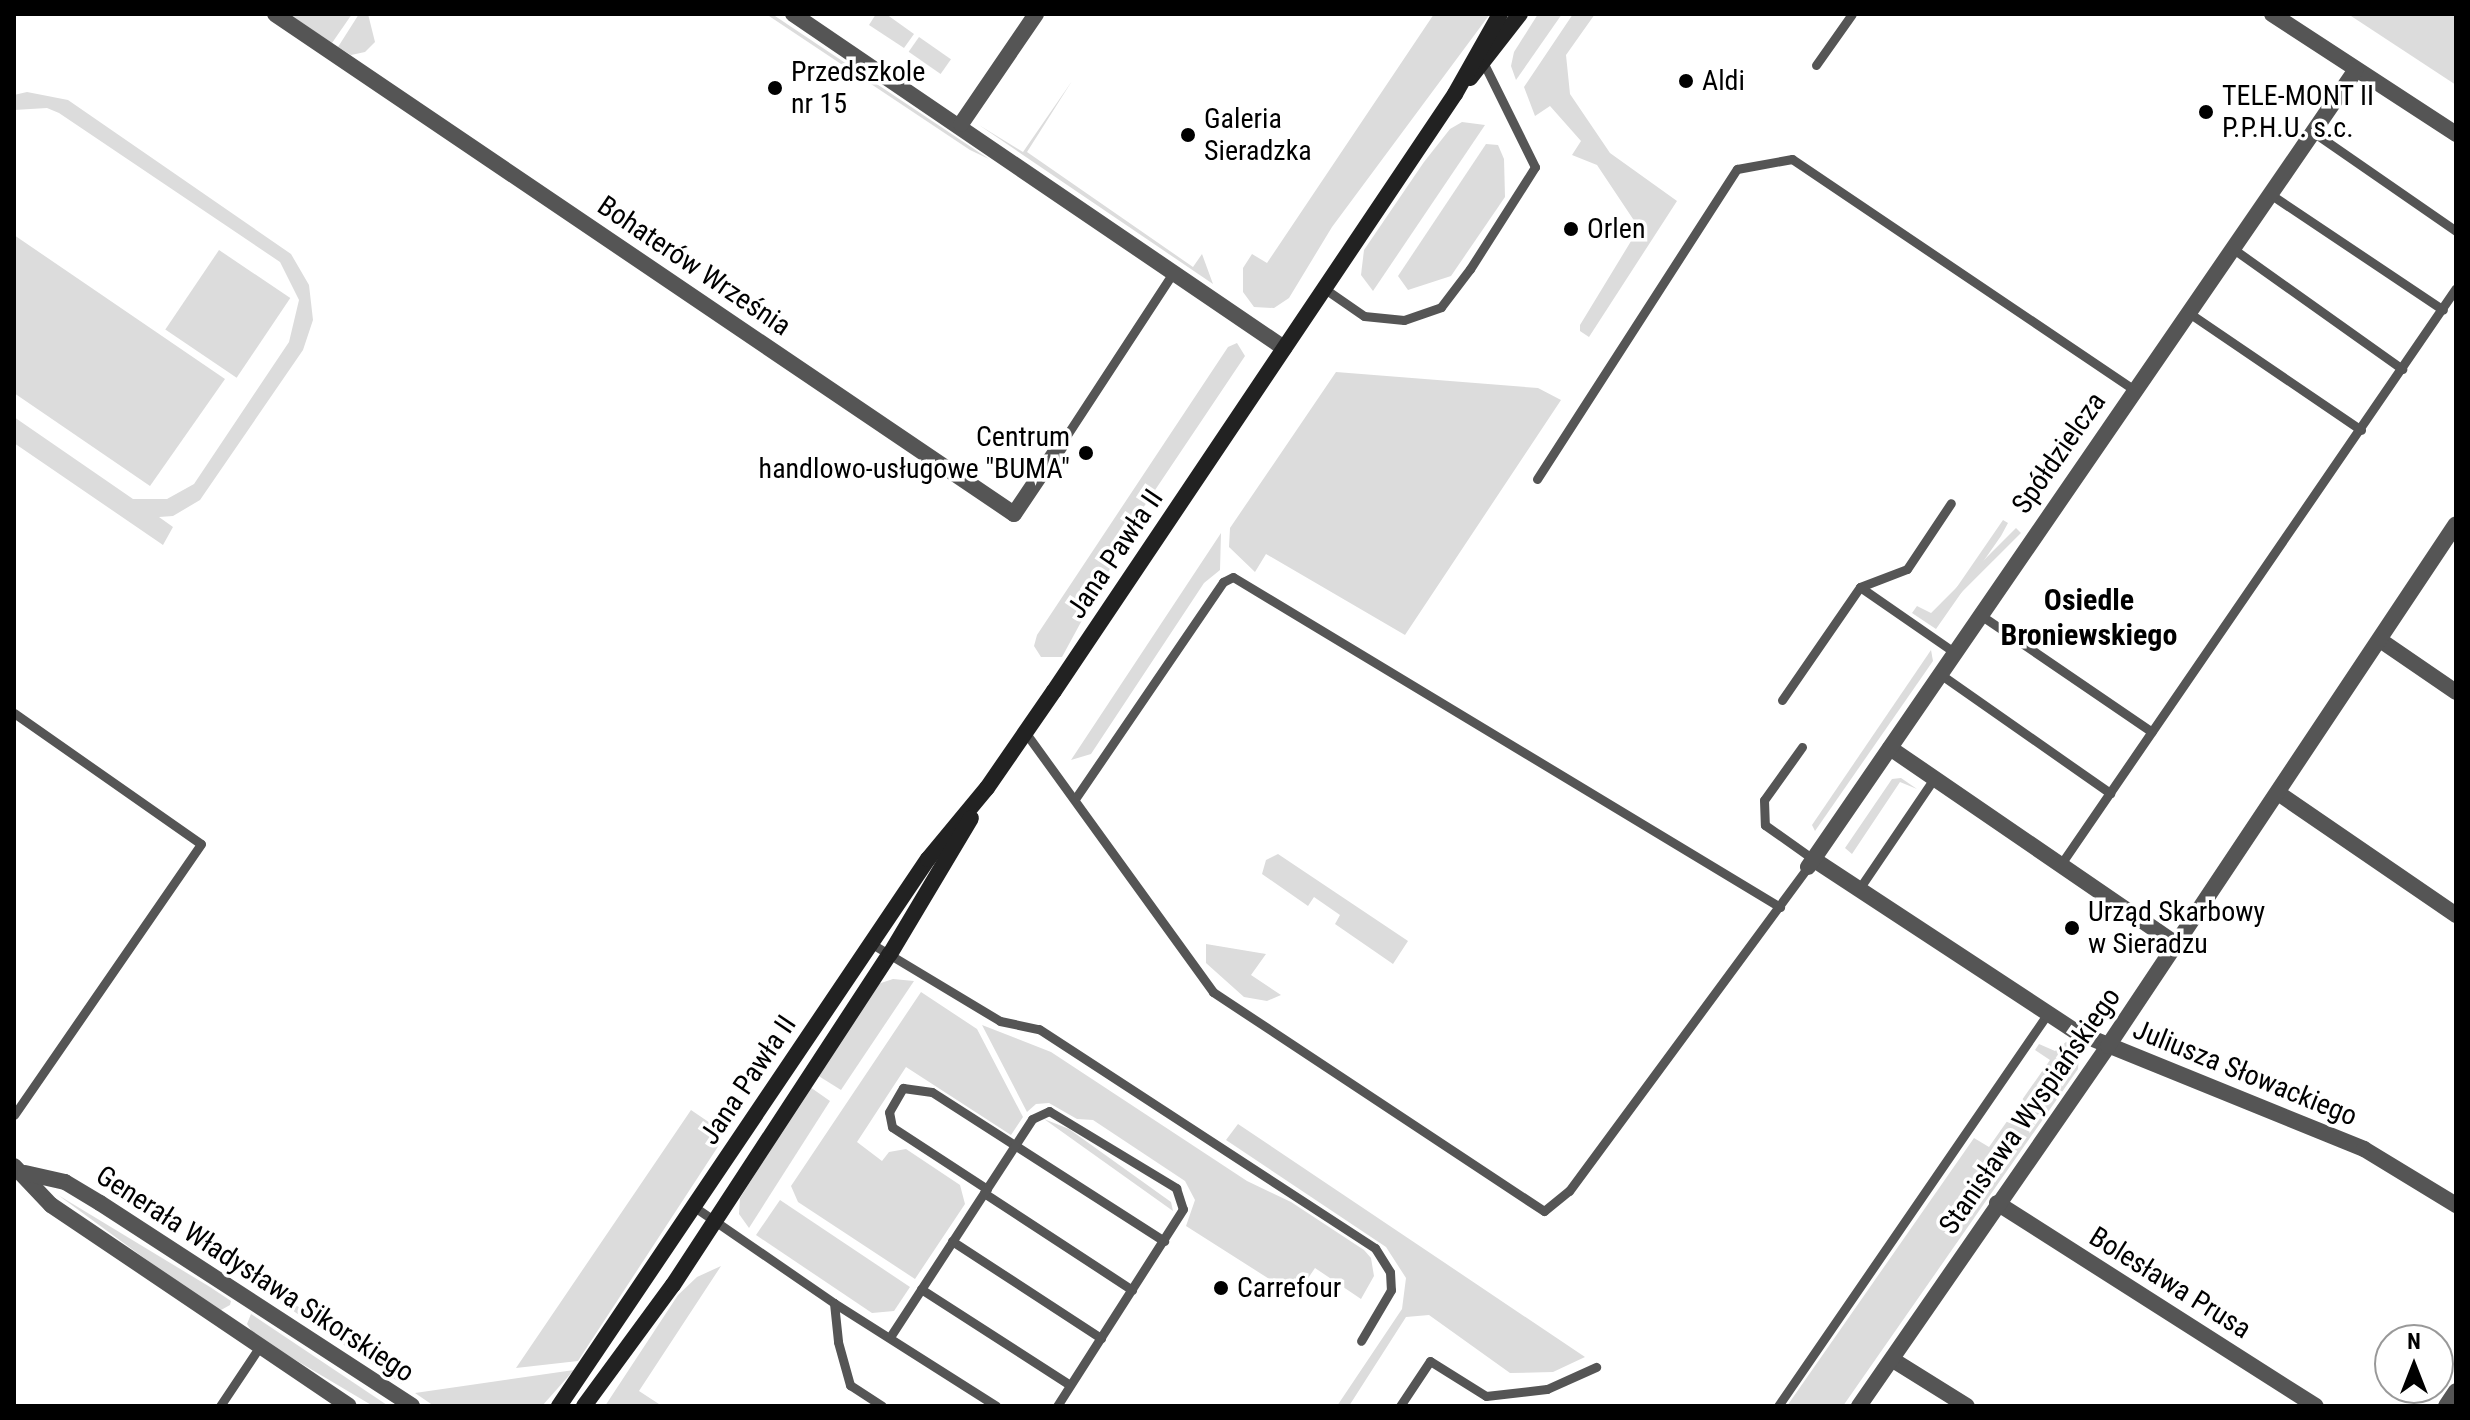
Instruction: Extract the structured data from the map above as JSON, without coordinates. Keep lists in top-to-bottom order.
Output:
{
  "streets": {
    "main road": ["Jana Pawła II"],
    "street": [
      "Bohaterów Września",
      "Spółdzielcza",
      "Juliusza Słowackiego",
      "Stanisława Wyspiańskiego",
      "Generała Władysława Sikorskiego",
      "Bolesława Prusa"
    ]
  },
  "crossings": [
    ["Spółdzielcza", "Juliusza Słowackiego"],
    ["Juliusza Słowackiego", "Stanisława Wyspiańskiego"],
    ["Stanisława Wyspiańskiego", "Bolesława Prusa"]
  ],
  "districts": ["Osiedle Broniewskiego"],
  "places": [
    "Aldi",
    "Przedszkole nr 15",
    "TELE-MONT II P.P.H.U. s.c.",
    "Galeria Sieradzka",
    "Orlen",
    "Centrum handlowo-usługowe \"BUMA\"",
    "Urząd Skarbowy w Sieradzu",
    "Carrefour"
  ],
  "north": "top"
}
